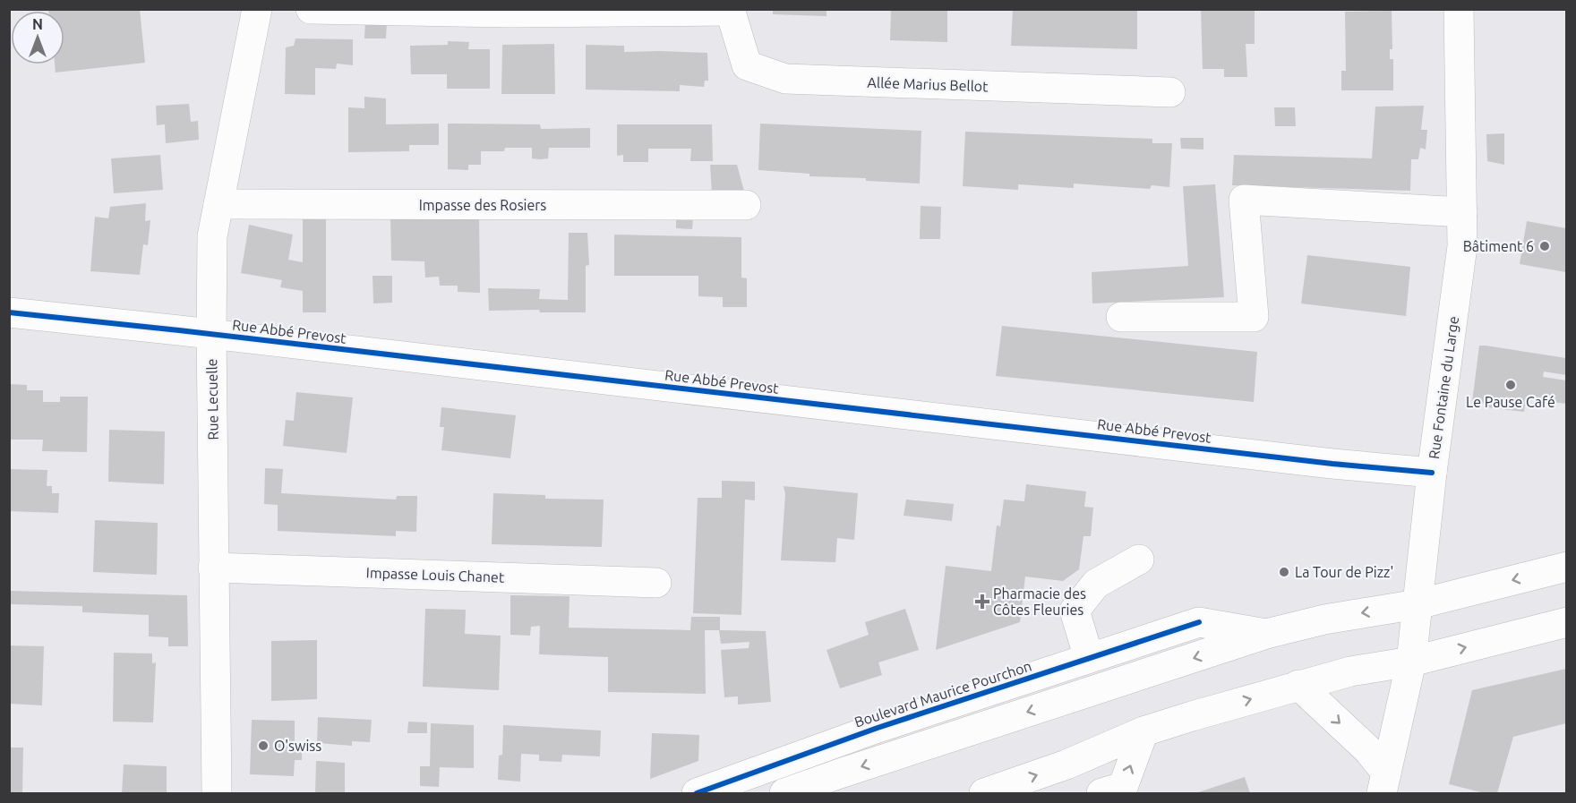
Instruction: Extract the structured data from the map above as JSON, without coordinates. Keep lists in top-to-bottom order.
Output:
{
  "streets": {
    "street": [
      "Allée Marius Bellot",
      "Impasse des Rosiers",
      "Rue Abbé Prevost",
      "Rue Fontaine du Large",
      "Rue Lecuelle",
      "Impasse Louis Chanet",
      "Boulevard Maurice Pourchon"
    ]
  },
  "crossings": [
    ["Impasse des Rosiers", "Rue Lecuelle"],
    ["Rue Abbé Prevost", "Rue Fontaine du Large"],
    ["Rue Abbé Prevost", "Rue Lecuelle"],
    ["Rue Fontaine du Large", "Boulevard Maurice Pourchon"],
    ["Rue Lecuelle", "Impasse Louis Chanet"]
  ],
  "places": {
    "other": [
      "Bâtiment 6",
      "Le Pause Café",
      "La Tour de Pizz'",
      "O'swiss"
    ],
    "health": ["Pharmacie des Côtes Fleuries"]
  },
  "north": "top"
}
